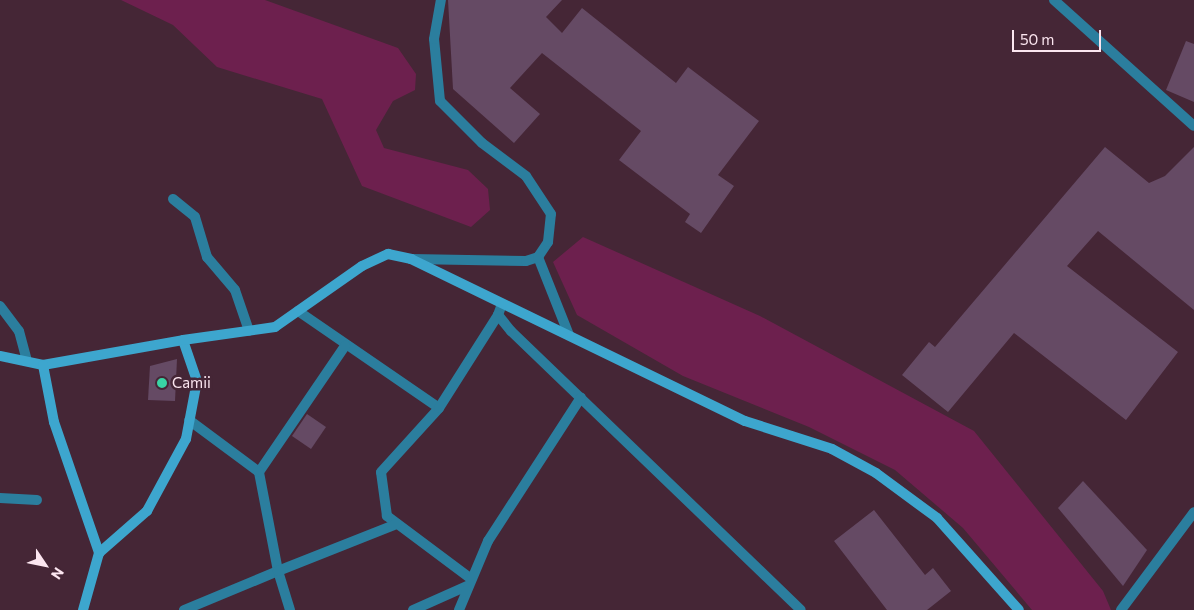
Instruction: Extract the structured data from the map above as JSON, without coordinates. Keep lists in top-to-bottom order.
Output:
{
  "places": ["Camii"],
  "scale_bar": "50 m",
  "north": "bottom right"
}
